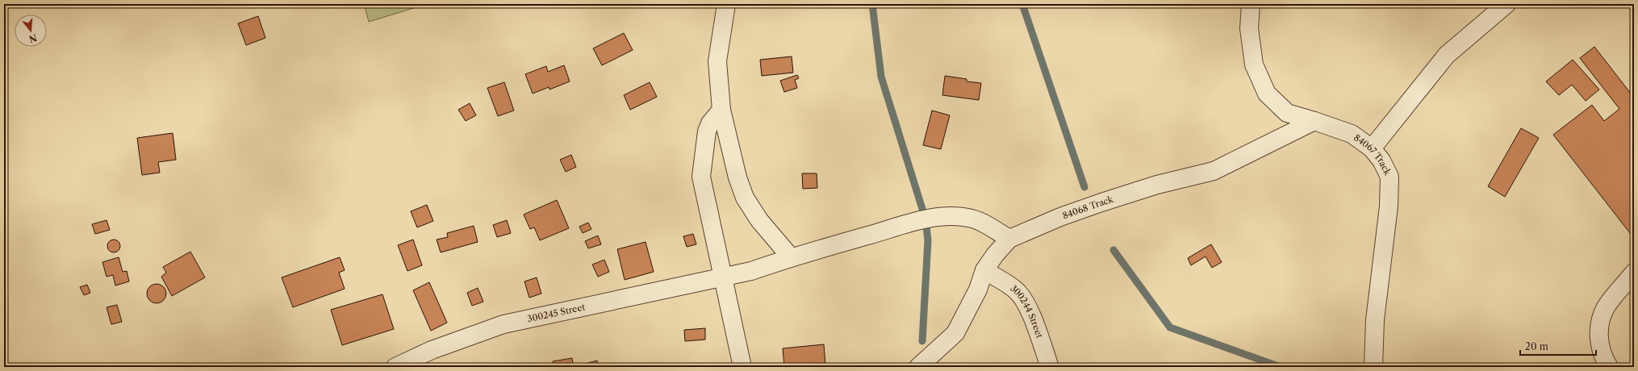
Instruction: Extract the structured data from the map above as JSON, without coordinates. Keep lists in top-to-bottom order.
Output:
{
  "streets": {
    "street": [
      "84067 Track",
      "84068 Track",
      "300244 Street",
      "300245 Street"
    ]
  },
  "crossings": [
    ["84067 Track", "84068 Track"],
    ["84068 Track", "300244 Street"],
    ["84068 Track", "300245 Street"]
  ],
  "scale_bar": "20 m",
  "north": "bottom"
}
